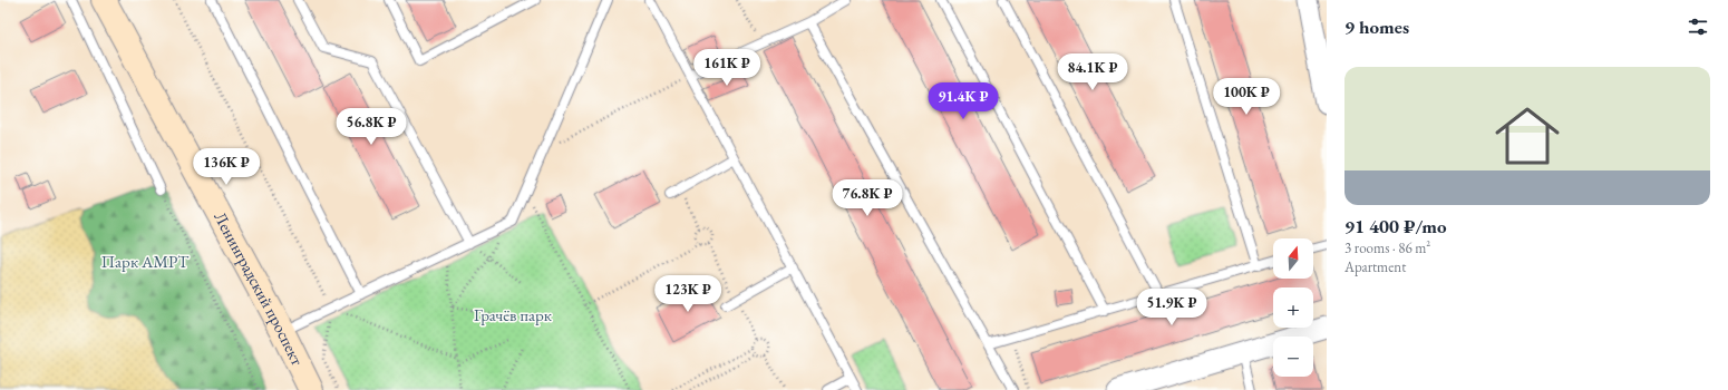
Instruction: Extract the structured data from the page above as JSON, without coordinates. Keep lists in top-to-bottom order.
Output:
{
  "streets": {
    "main road": ["Ленинградский проспект"]
  },
  "parks": ["Парк АМРТ", "Грачёв парк"],
  "north": "top",
  "page": {
    "heading": "9 homes",
    "price": [
      "161K ₽",
      "84.1K ₽",
      "100K ₽",
      "91.4K ₽",
      "56.8K ₽",
      "136K ₽",
      "76.8K ₽",
      "123K ₽",
      "51.9K ₽"
    ],
    "list": [
      {
        "name": "91 400 ₽/mo",
        "note": "3 rooms · 86 m² · Apartment"
      }
    ],
    "map_buttons": ["+", "−"]
  }
}
